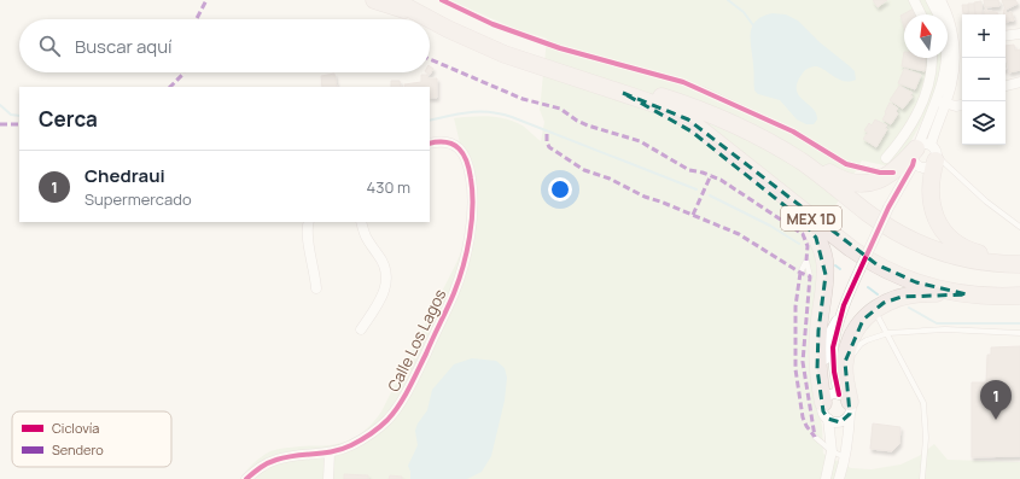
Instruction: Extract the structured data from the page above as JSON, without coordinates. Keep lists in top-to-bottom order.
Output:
{
  "streets": {
    "highway": ["MEX 1D"],
    "street": ["Calle Los Lagos"]
  },
  "legend": ["Ciclovía", "Sendero"],
  "north": "top",
  "page": {
    "map_buttons": ["+", "−"],
    "search": "Buscar aquí",
    "heading": "Cerca",
    "list": [
      {
        "mark": "1",
        "name": "Chedraui",
        "note": "Supermercado",
        "value": "430 m"
      }
    ],
    "pins": "1"
  }
}
